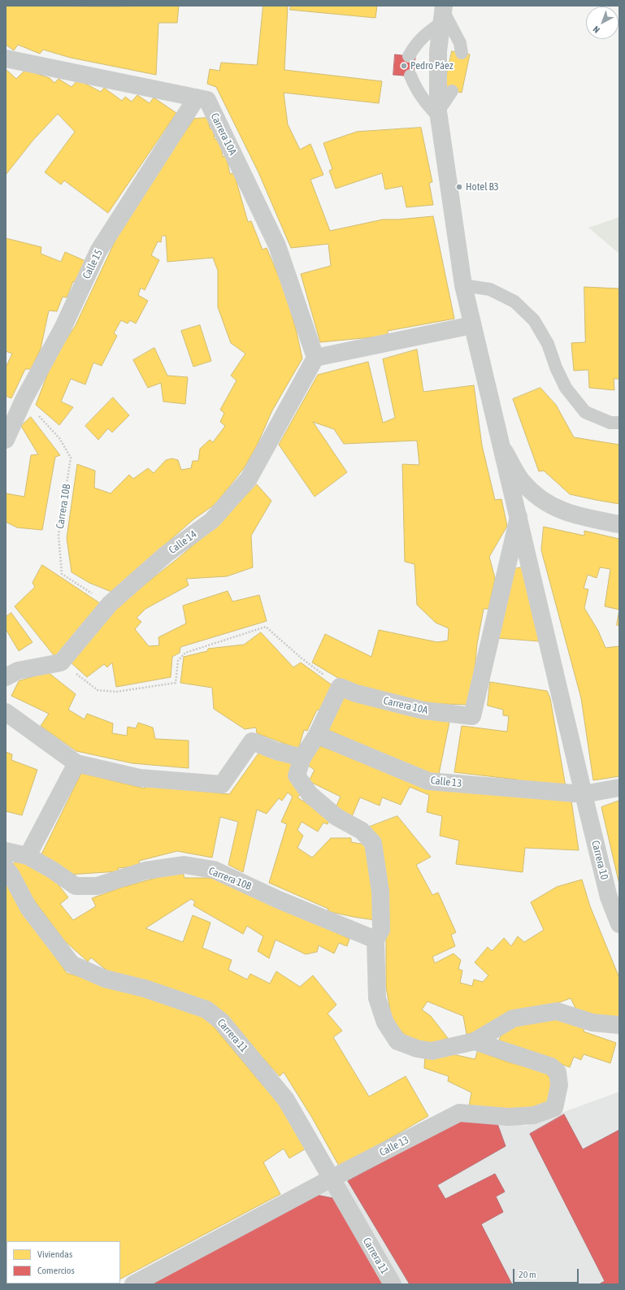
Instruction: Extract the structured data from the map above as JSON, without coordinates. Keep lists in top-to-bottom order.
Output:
{
  "streets": {
    "street": [
      "Carrera 10A",
      "Calle 15",
      "Carrera 10B",
      "Calle 14",
      "Calle 13",
      "Carrera 10",
      "Carrera 11"
    ]
  },
  "crossings": [
    ["Carrera 10A", "Calle 15"],
    ["Carrera 10A", "Calle 14"],
    ["Carrera 10A", "Carrera 10"],
    ["Calle 15", "Carrera 10B"],
    ["Carrera 10B", "Calle 14"],
    ["Calle 13", "Carrera 10"],
    ["Calle 13", "Carrera 11"]
  ],
  "places": ["Pedro Páez", "Hotel B3"],
  "legend": ["Viviendas", "Comercios"],
  "scale_bar": "20 m",
  "north": "bottom left"
}
